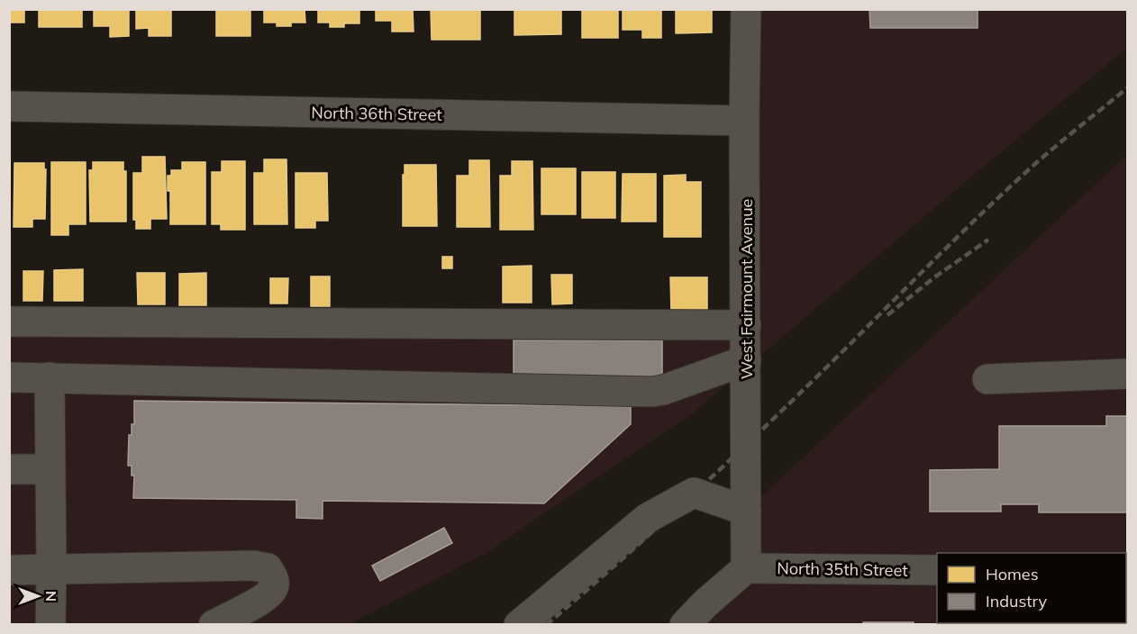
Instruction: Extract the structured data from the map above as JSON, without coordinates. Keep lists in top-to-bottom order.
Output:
{
  "streets": {
    "street": ["North 36th Street", "West Fairmount Avenue", "North 35th Street"]
  },
  "crossings": [
    ["North 36th Street", "West Fairmount Avenue"],
    ["West Fairmount Avenue", "North 35th Street"]
  ],
  "legend": ["Homes", "Industry"],
  "north": "right"
}
